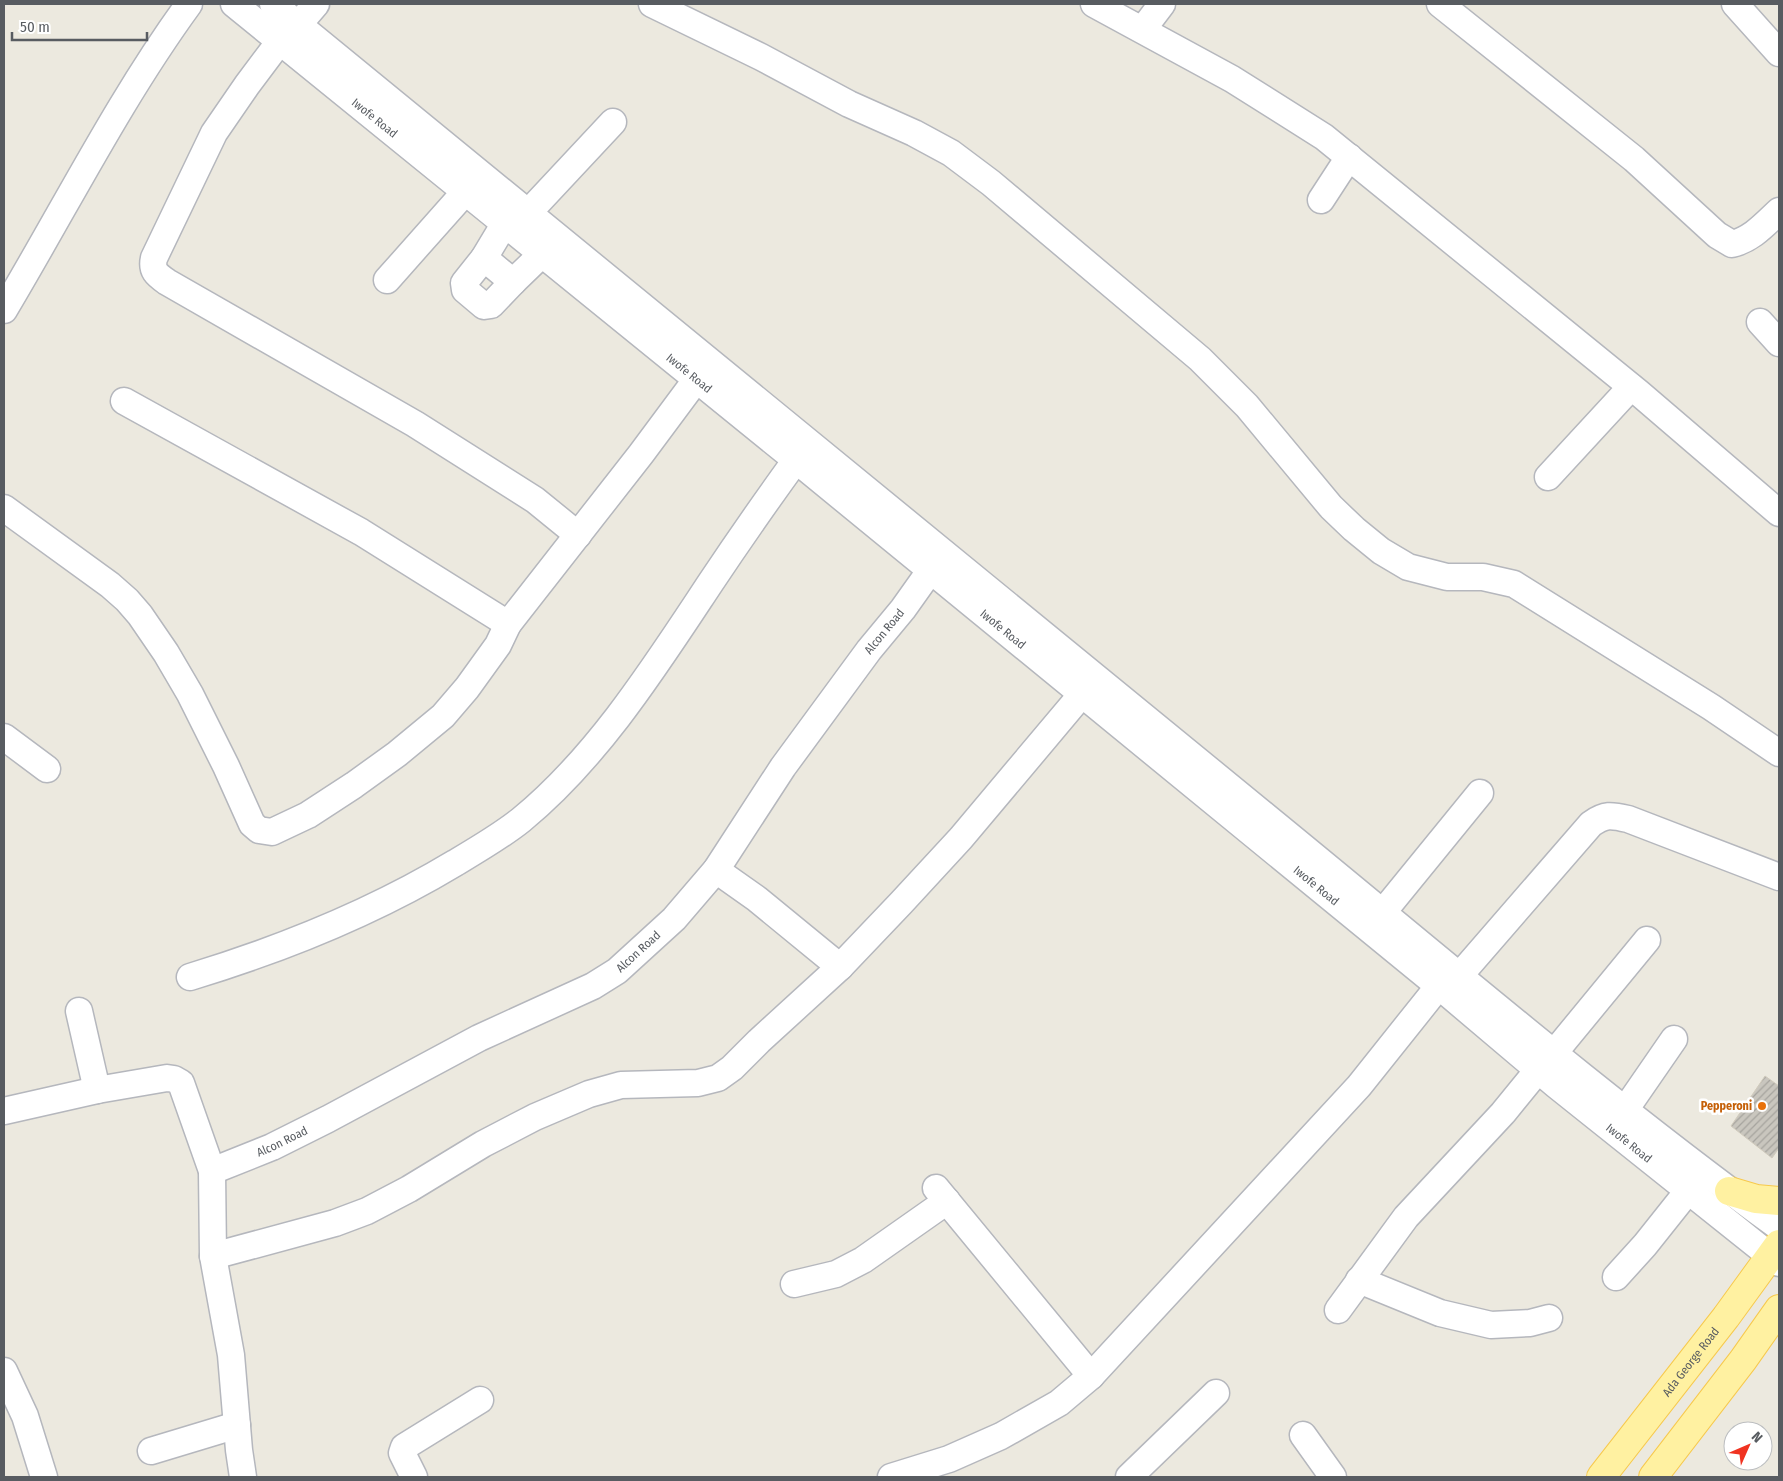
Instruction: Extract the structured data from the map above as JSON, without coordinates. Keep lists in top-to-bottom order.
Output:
{
  "streets": {
    "main road": ["Ada George Road"],
    "street": ["Iwofe Road", "Alcon Road"]
  },
  "crossings": [
    ["Iwofe Road", "Alcon Road"],
    ["Iwofe Road", "Ada George Road"]
  ],
  "places": ["Pepperoni"],
  "scale_bar": "50 m",
  "north": "top right"
}
